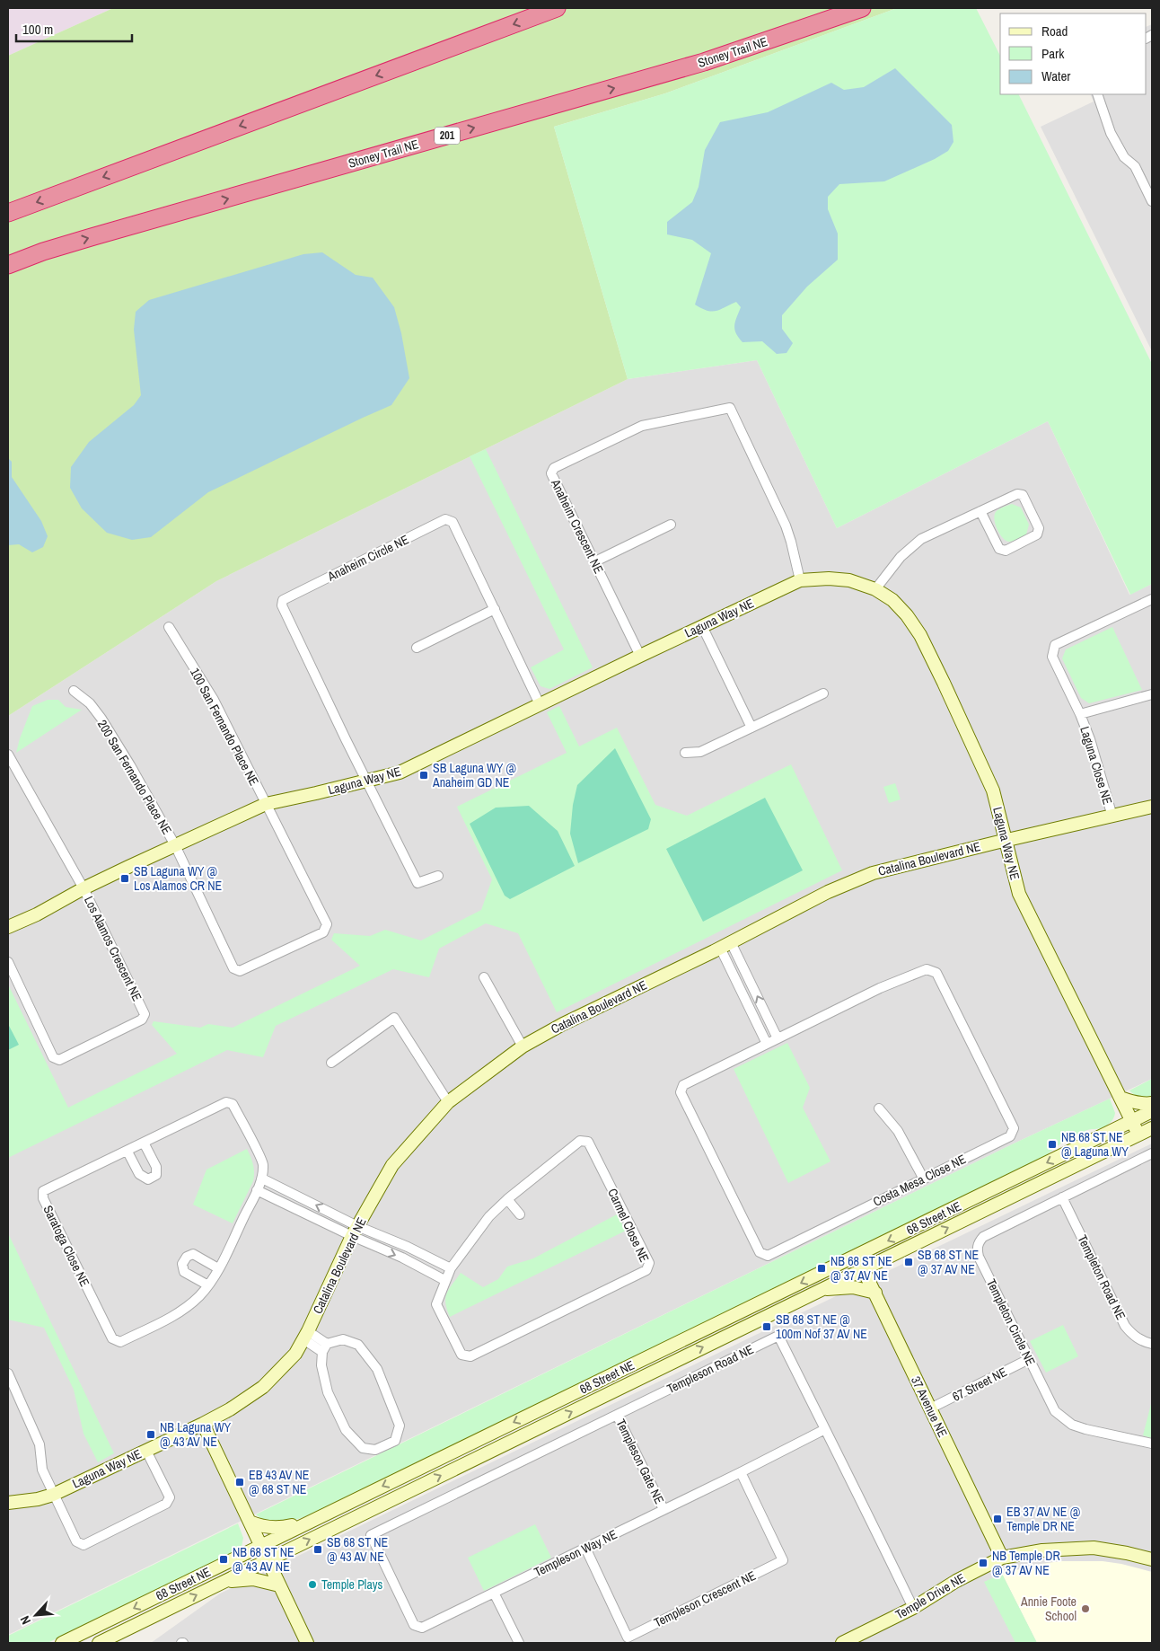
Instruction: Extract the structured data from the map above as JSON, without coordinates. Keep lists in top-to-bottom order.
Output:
{
  "streets": {
    "highway": ["Stoney Trail NE", "201"],
    "street": [
      "Anaheim Crescent NE",
      "Anaheim Circle NE",
      "Laguna Way NE",
      "100 San Fernando Place NE",
      "Laguna Close NE",
      "200 San Fernando Place NE",
      "Catalina Boulevard NE",
      "Los Alamos Crescent NE",
      "Costa Mesa Close NE",
      "68 Street NE",
      "Carmel Close NE",
      "Saratoga Close NE",
      "Templeton Road NE",
      "Templeton Circle NE",
      "Templeson Road NE",
      "67 Street NE",
      "37 Avenue NE",
      "Templeson Gate NE",
      "Templeson Way NE",
      "Temple Drive NE",
      "Templeson Crescent NE"
    ]
  },
  "crossings": [
    ["Anaheim Crescent NE", "Laguna Way NE"],
    ["Anaheim Circle NE", "Laguna Way NE"],
    ["Laguna Way NE", "100 San Fernando Place NE"],
    ["Laguna Way NE", "200 San Fernando Place NE"],
    ["Laguna Way NE", "Catalina Boulevard NE"],
    ["Laguna Way NE", "Los Alamos Crescent NE"],
    ["Laguna Way NE", "68 Street NE"],
    ["100 San Fernando Place NE", "200 San Fernando Place NE"],
    ["Laguna Close NE", "Catalina Boulevard NE"],
    ["68 Street NE", "37 Avenue NE"],
    ["Templeton Road NE", "Templeton Circle NE"],
    ["Templeton Circle NE", "67 Street NE"],
    ["Templeson Road NE", "Templeson Gate NE"],
    ["Templeson Road NE", "Templeson Way NE"],
    ["Templeson Road NE", "Temple Drive NE"],
    ["67 Street NE", "37 Avenue NE"],
    ["37 Avenue NE", "Temple Drive NE"],
    ["Templeson Gate NE", "Templeson Way NE"],
    ["Templeson Way NE", "Templeson Crescent NE"]
  ],
  "places": {
    "transit": [
      "SB Laguna WY @ Anaheim GD NE",
      "SB Laguna WY @ Los Alamos CR NE",
      "NB 68 ST NE @ Laguna WY",
      "SB 68 ST NE @ 37 AV NE",
      "NB 68 ST NE @ 37 AV NE",
      "SB 68 ST NE @ 100m Nof 37 AV NE",
      "NB Laguna WY @ 43 AV NE",
      "EB 43 AV NE @ 68 ST NE",
      "EB 37 AV NE @ Temple DR NE",
      "SB 68 ST NE @ 43 AV NE",
      "NB 68 ST NE @ 43 AV NE",
      "NB Temple DR @ 37 AV NE"
    ],
    "other": ["Temple Plays", "Annie Foote School"]
  },
  "legend": ["Road", "Park", "Water"],
  "scale_bar": "100 m",
  "north": "bottom left"
}
